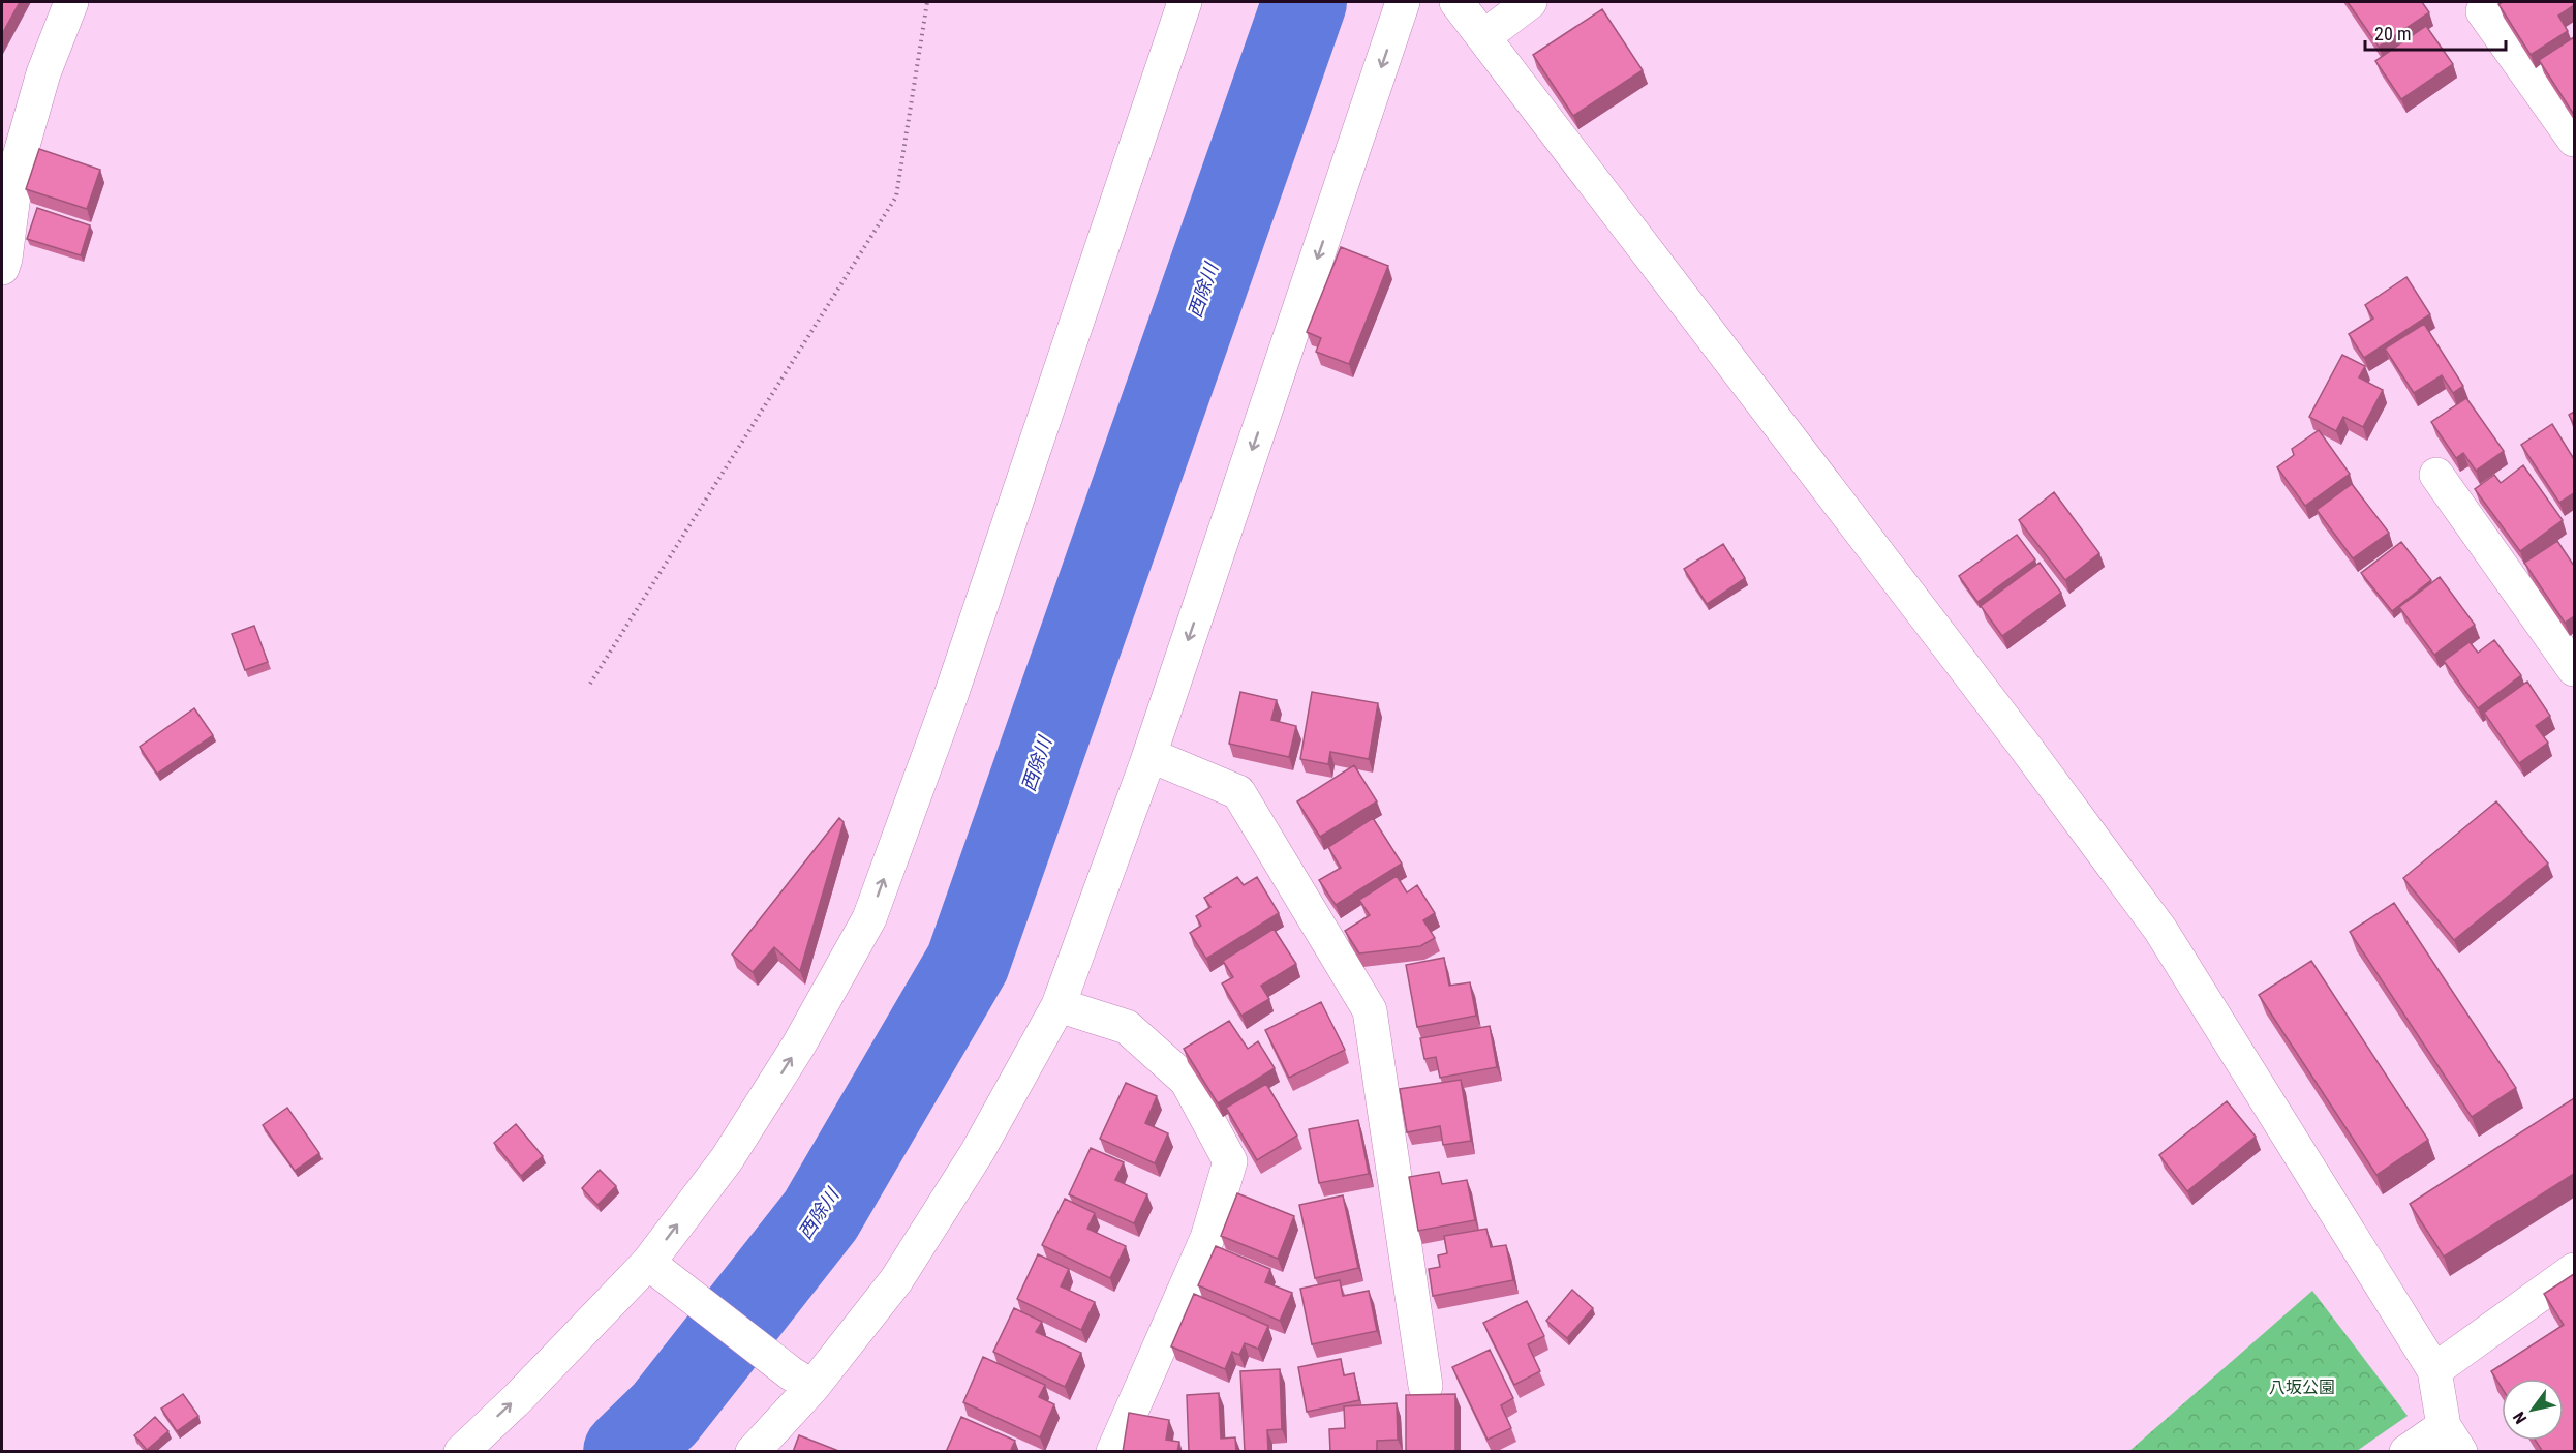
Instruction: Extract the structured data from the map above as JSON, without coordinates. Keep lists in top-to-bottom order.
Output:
{
  "water": ["西除川"],
  "parks": ["八坂公園"],
  "scale_bar": "20 m",
  "north": "bottom left"
}
